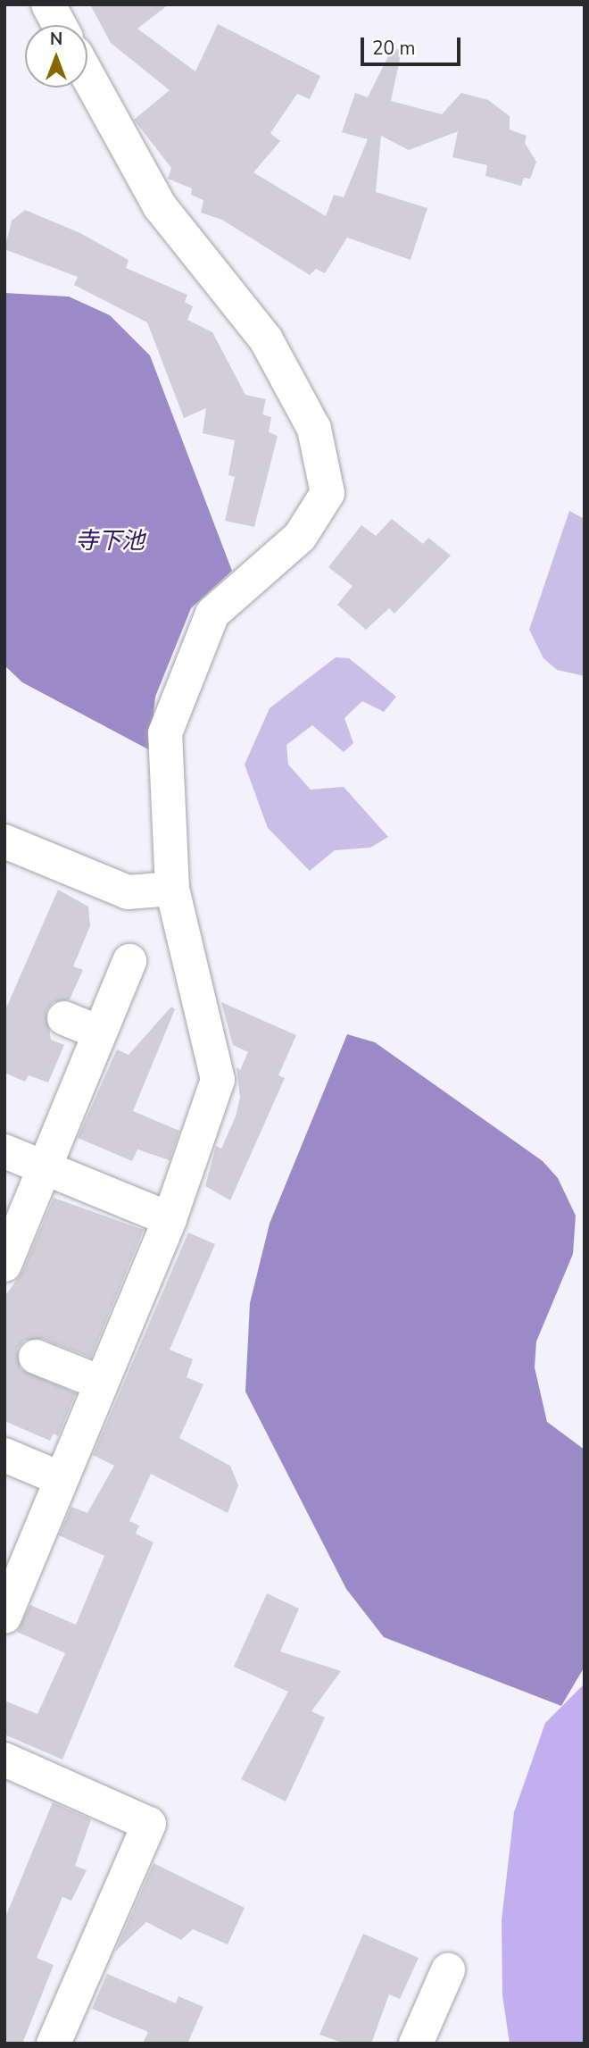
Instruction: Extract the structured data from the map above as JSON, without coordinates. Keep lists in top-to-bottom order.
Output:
{
  "water": ["寺下池"],
  "scale_bar": "20 m",
  "north": "top"
}
